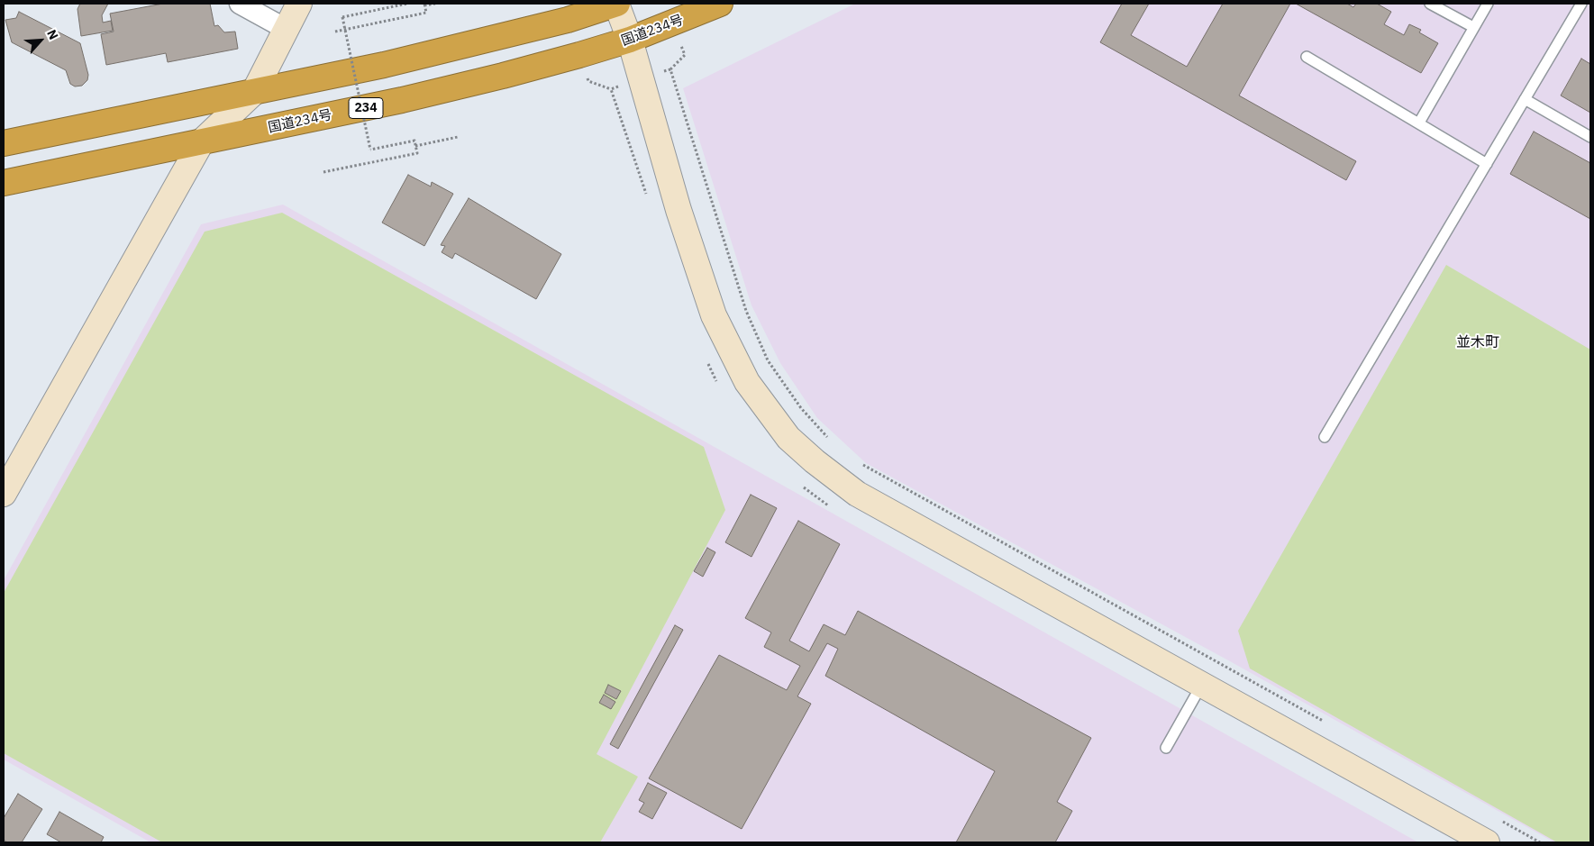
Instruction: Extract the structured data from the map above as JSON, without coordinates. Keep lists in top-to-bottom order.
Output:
{
  "streets": {
    "highway": ["国道234号", "234"]
  },
  "districts": ["並木町"],
  "north": "top right"
}
